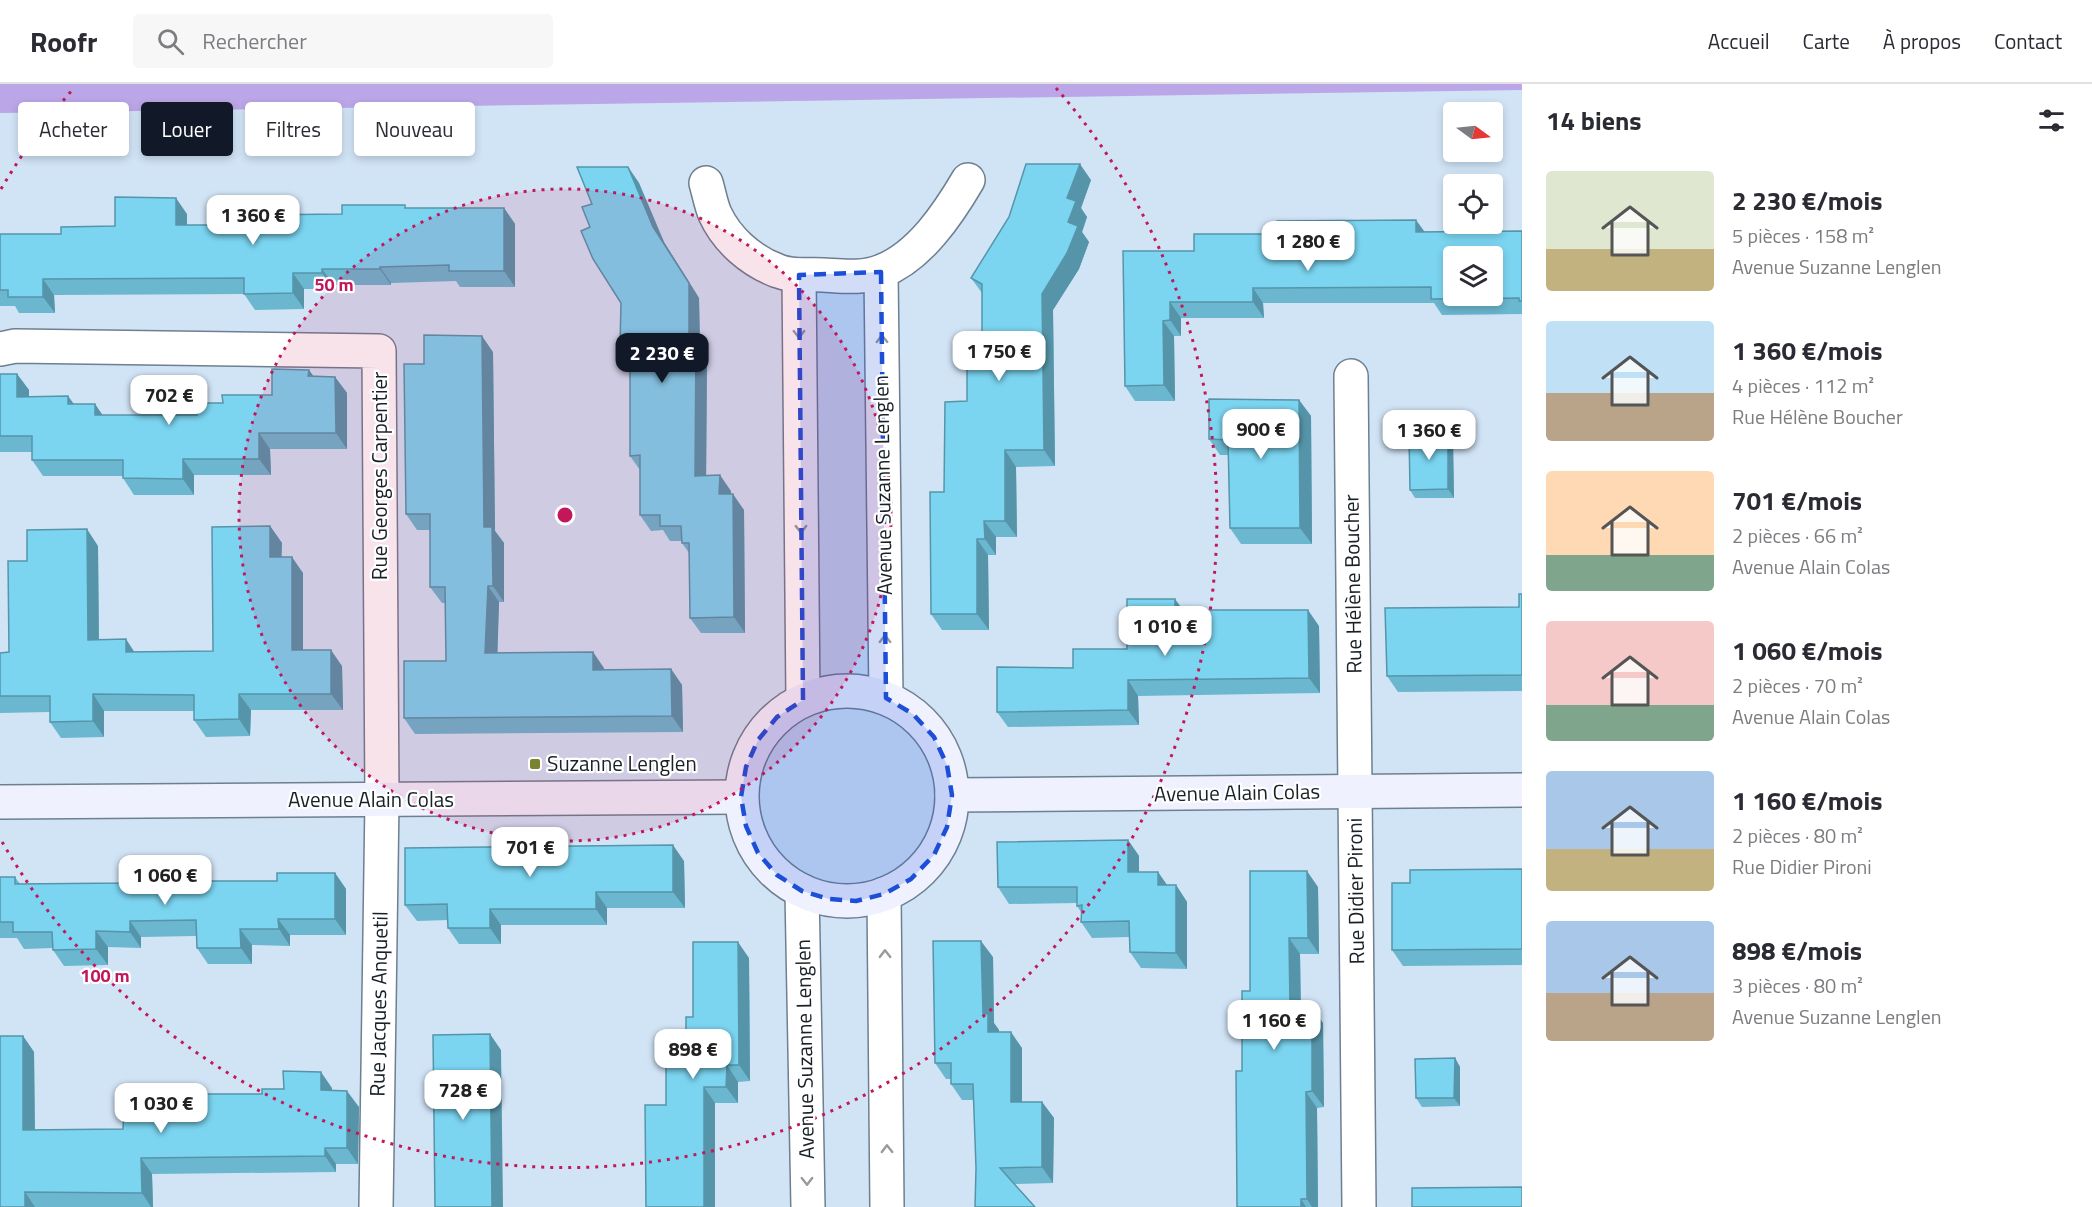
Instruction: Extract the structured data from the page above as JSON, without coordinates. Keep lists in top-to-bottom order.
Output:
{
  "streets": {
    "street": [
      "Rue Georges Carpentier",
      "Avenue Suzanne Lenglen",
      "Rue Hélène Boucher",
      "Avenue Alain Colas",
      "Rue Didier Pironi",
      "Rue Jacques Anquetil"
    ]
  },
  "crossings": [
    ["Rue Georges Carpentier", "Avenue Alain Colas"],
    ["Rue Georges Carpentier", "Rue Jacques Anquetil"],
    ["Avenue Suzanne Lenglen", "Avenue Alain Colas"],
    ["Rue Hélène Boucher", "Avenue Alain Colas"],
    ["Rue Hélène Boucher", "Rue Didier Pironi"],
    ["Avenue Alain Colas", "Rue Didier Pironi"],
    ["Avenue Alain Colas", "Rue Jacques Anquetil"]
  ],
  "places": {
    "transit": ["Suzanne Lenglen"]
  },
  "north": "right",
  "page": {
    "header": "Roofr",
    "search": "Rechercher",
    "nav": [
      "Accueil",
      "Carte",
      "À propos",
      "Contact"
    ],
    "heading": "14 biens",
    "chip": [
      "Acheter",
      "Louer",
      "Filtres",
      "Nouveau"
    ],
    "list": [
      {
        "name": "2 230 €/mois",
        "note": "5 pièces · 158 m² · Avenue Suzanne Lenglen"
      },
      {
        "name": "1 360 €/mois",
        "note": "4 pièces · 112 m² · Rue Hélène Boucher"
      },
      {
        "name": "701 €/mois",
        "note": "2 pièces · 66 m² · Avenue Alain Colas"
      },
      {
        "name": "1 060 €/mois",
        "note": "2 pièces · 70 m² · Avenue Alain Colas"
      },
      {
        "name": "1 160 €/mois",
        "note": "2 pièces · 80 m² · Rue Didier Pironi"
      },
      {
        "name": "898 €/mois",
        "note": "3 pièces · 80 m² · Avenue Suzanne Lenglen"
      }
    ],
    "price": [
      "1 360 €",
      "1 280 €",
      "1 750 €",
      "2 230 €",
      "702 €",
      "900 €",
      "1 360 €",
      "1 010 €",
      "701 €",
      "1 060 €",
      "1 160 €",
      "898 €",
      "728 €",
      "1 030 €"
    ]
  },
  "rings": ["50 m", "100 m"]
}
